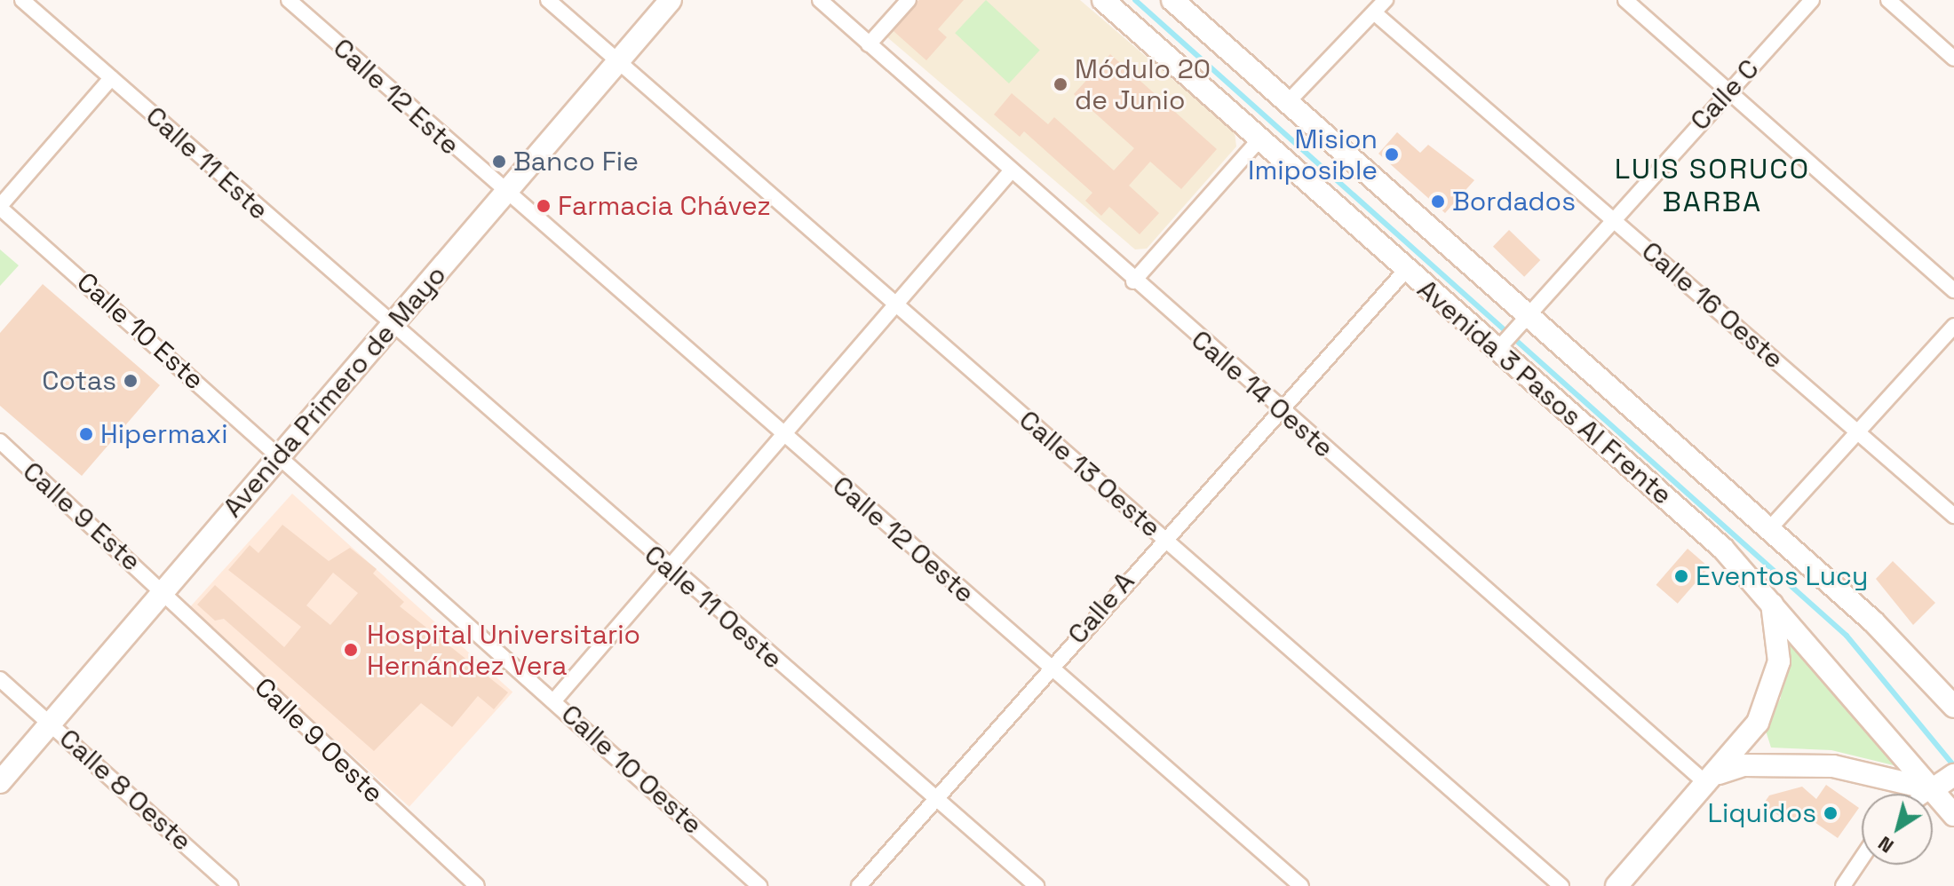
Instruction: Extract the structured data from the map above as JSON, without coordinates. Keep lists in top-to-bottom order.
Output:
{
  "streets": {
    "main road": ["Avenida Primero de Mayo", "Avenida 3 Pasos Al Frente"],
    "street": [
      "Calle C",
      "Calle 12 Este",
      "Calle 11 Este",
      "Calle 16 Oeste",
      "Calle 10 Este",
      "Calle 14 Oeste",
      "Calle 13 Oeste",
      "Calle 9 Este",
      "Calle 12 Oeste",
      "Calle 11 Oeste",
      "Calle A",
      "Calle 9 Oeste",
      "Calle 10 Oeste",
      "Calle 8 Oeste"
    ]
  },
  "crossings": [
    ["Calle C", "Calle 16 Oeste"],
    ["Calle C", "Avenida 3 Pasos Al Frente"],
    ["Calle 12 Este", "Avenida Primero de Mayo"],
    ["Calle 12 Este", "Calle 12 Oeste"],
    ["Calle 11 Este", "Avenida Primero de Mayo"],
    ["Calle 11 Este", "Calle 11 Oeste"],
    ["Calle 10 Este", "Avenida Primero de Mayo"],
    ["Calle 10 Este", "Calle 10 Oeste"],
    ["Avenida Primero de Mayo", "Calle 13 Oeste"],
    ["Avenida Primero de Mayo", "Calle 9 Este"],
    ["Avenida Primero de Mayo", "Calle 12 Oeste"],
    ["Avenida Primero de Mayo", "Calle 11 Oeste"],
    ["Avenida Primero de Mayo", "Calle 9 Oeste"],
    ["Avenida Primero de Mayo", "Calle 10 Oeste"],
    ["Avenida Primero de Mayo", "Calle 8 Oeste"],
    ["Avenida 3 Pasos Al Frente", "Calle A"],
    ["Calle 14 Oeste", "Calle A"],
    ["Calle 13 Oeste", "Calle A"],
    ["Calle 9 Este", "Calle 9 Oeste"],
    ["Calle 12 Oeste", "Calle A"],
    ["Calle 11 Oeste", "Calle A"]
  ],
  "districts": ["LUIS SORUCO BARBA"],
  "places": [
    "Módulo 20 de Junio",
    "Mision Imiposible",
    "Banco Fie",
    "Bordados",
    "Farmacia Chávez",
    "Cotas",
    "Hipermaxi",
    "Eventos Lucy",
    "Hospital Universitario Hernández Vera",
    "Liquidos"
  ],
  "north": "bottom left"
}
